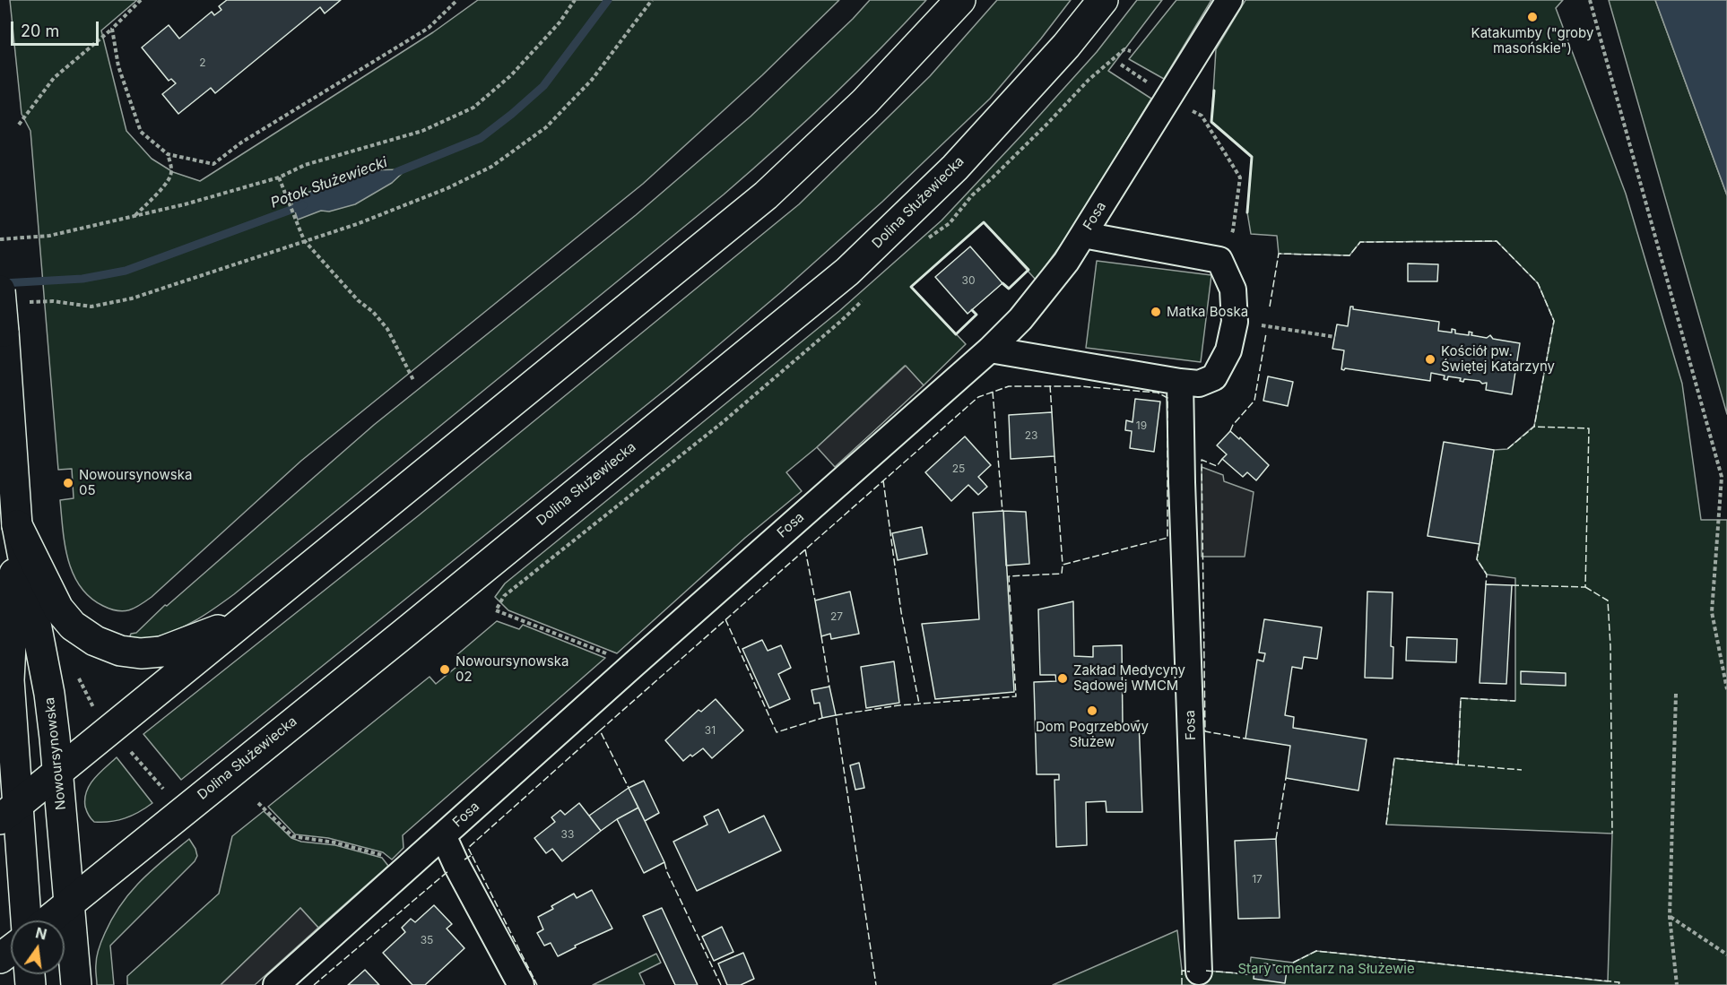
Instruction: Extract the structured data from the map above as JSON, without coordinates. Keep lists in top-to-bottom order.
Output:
{
  "streets": {
    "main road": ["Dolina Służewiecka", "Nowoursynowska"],
    "street": ["Fosa"]
  },
  "crossings": [
    ["Dolina Służewiecka", "Nowoursynowska"]
  ],
  "water": ["Potok Służewiecki"],
  "parks": ["Stary cmentarz na Służewie"],
  "places": [
    "Katakumby (\"groby masońskie\")",
    "Matka Boska",
    "Kościół pw. Świętej Katarzyny",
    "Nowoursynowska 05",
    "Nowoursynowska 02",
    "Zakład Medycyny Sądowej WMCM",
    "Dom Pogrzebowy Służew"
  ],
  "house_numbers": [
    "2",
    "30",
    "19",
    "23",
    "25",
    "27",
    "31",
    "33",
    "17",
    "35"
  ],
  "scale_bar": "20 m",
  "north": "top"
}
